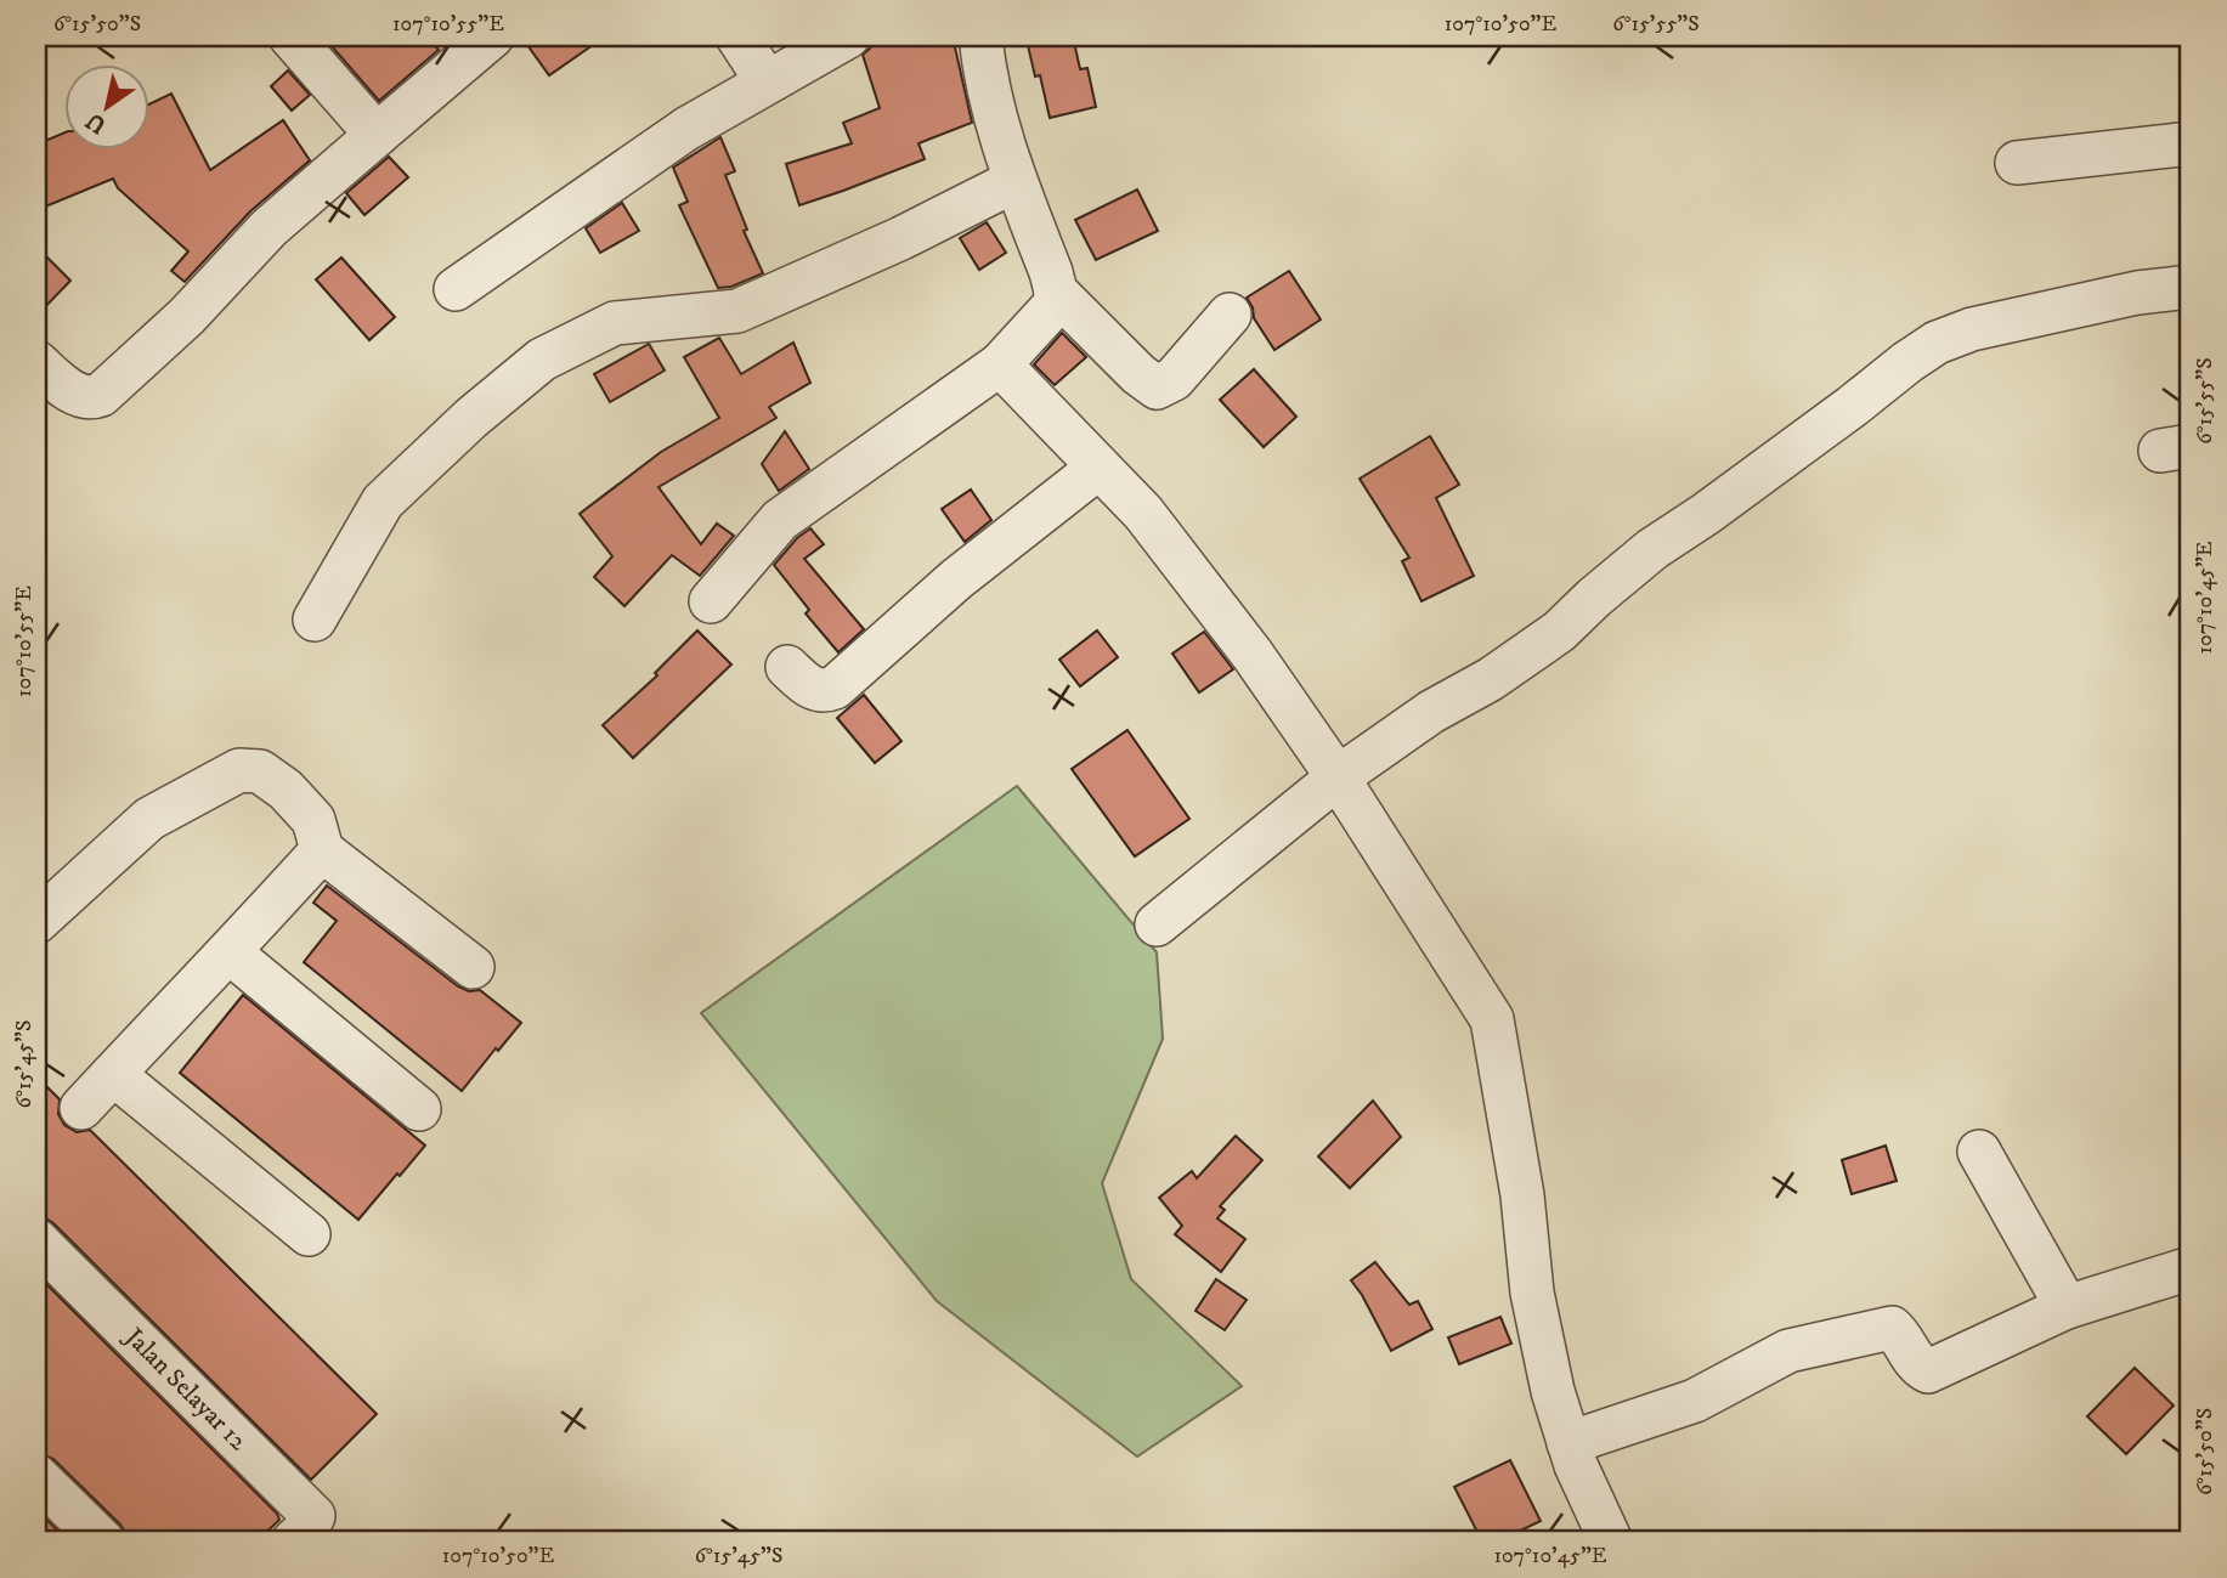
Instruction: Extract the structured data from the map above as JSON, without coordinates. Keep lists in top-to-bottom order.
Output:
{
  "streets": {
    "street": ["Jalan Selayar 12"]
  },
  "north": "bottom left",
  "coordinates": [
    "6°15'50\"S",
    "107°10'55\"E",
    "107°10'50\"E",
    "6°15'55\"S",
    "107°10'45\"E",
    "6°15'45\"S"
  ]
}
